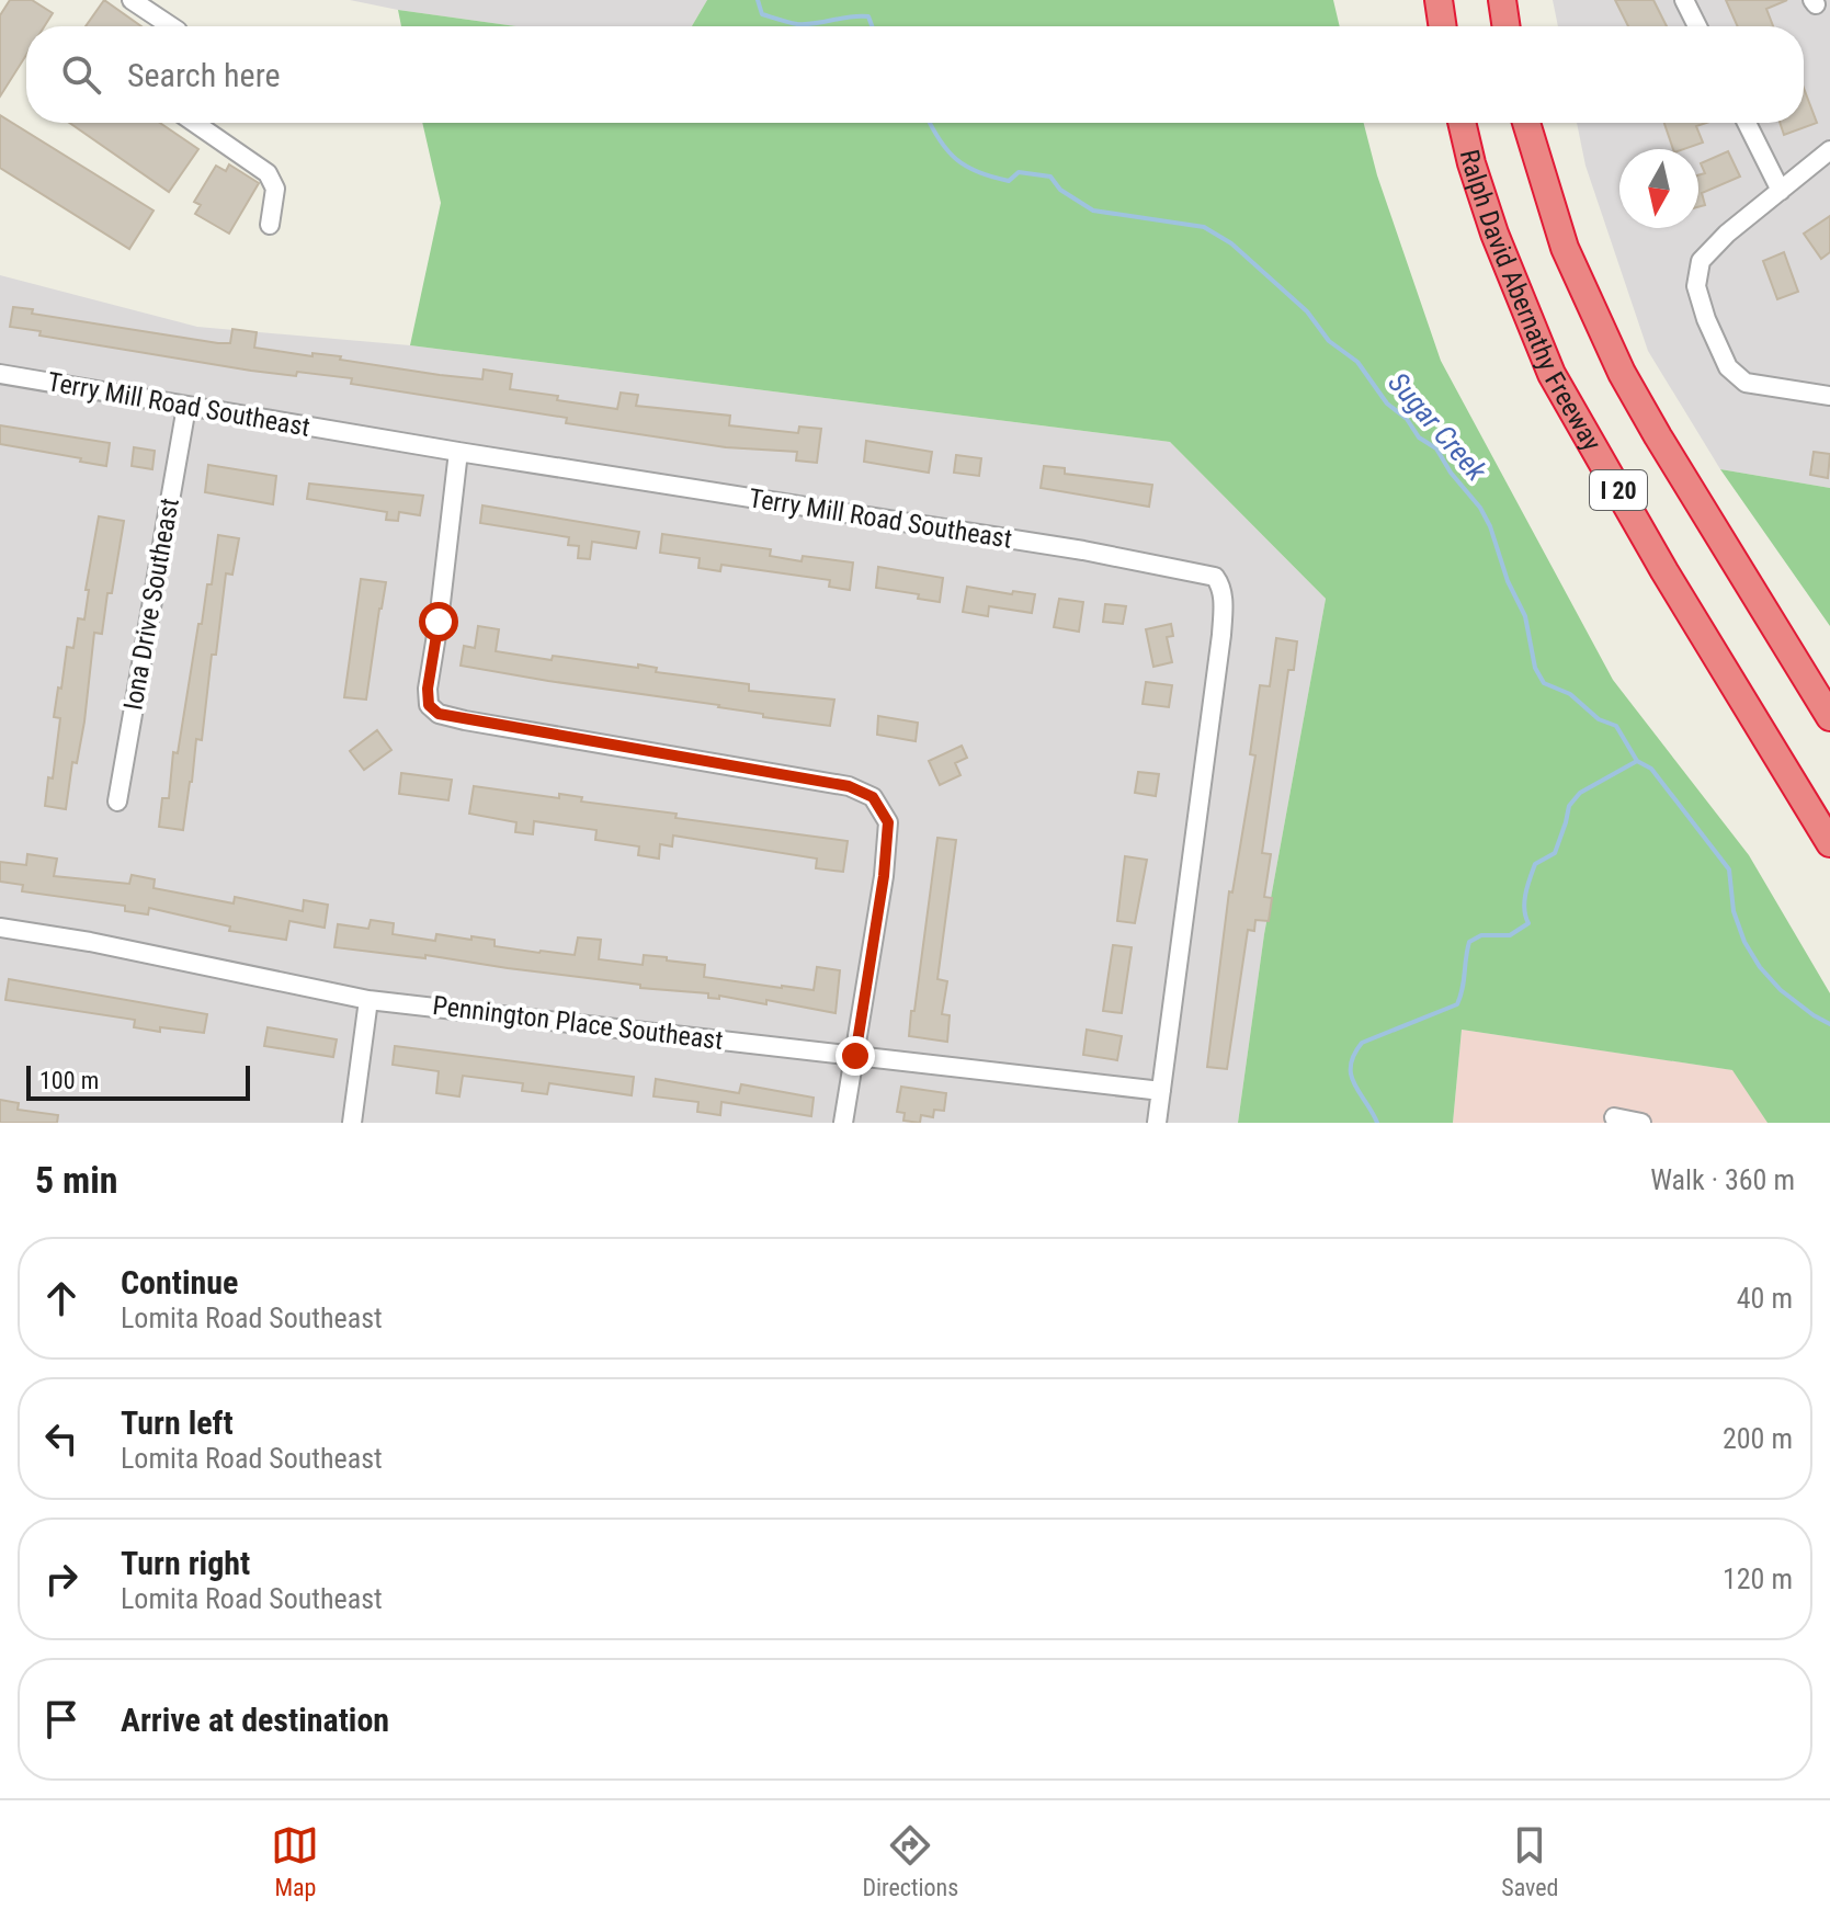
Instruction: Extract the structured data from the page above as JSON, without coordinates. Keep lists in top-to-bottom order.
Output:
{
  "streets": {
    "highway": ["Ralph David Abernathy Freeway", "I 20"],
    "street": ["Terry Mill Road Southeast", "Iona Drive Southeast", "Pennington Place Southeast"]
  },
  "crossings": [
    ["Terry Mill Road Southeast", "Iona Drive Southeast"],
    ["Terry Mill Road Southeast", "Pennington Place Southeast"]
  ],
  "water": ["Sugar Creek"],
  "scale_bar": "100 m",
  "north": "bottom",
  "page": {
    "search": "Search here",
    "scale": "100 m",
    "heading": ["5 min", "Walk · 360 m"],
    "list": [
      ["Continue", "Lomita Road Southeast", "40 m"],
      ["Turn left", "Lomita Road Southeast", "200 m"],
      ["Turn right", "Lomita Road Southeast", "120 m"],
      "Arrive at destination"
    ],
    "nav": ["Map", "Directions", "Saved"]
  }
}
